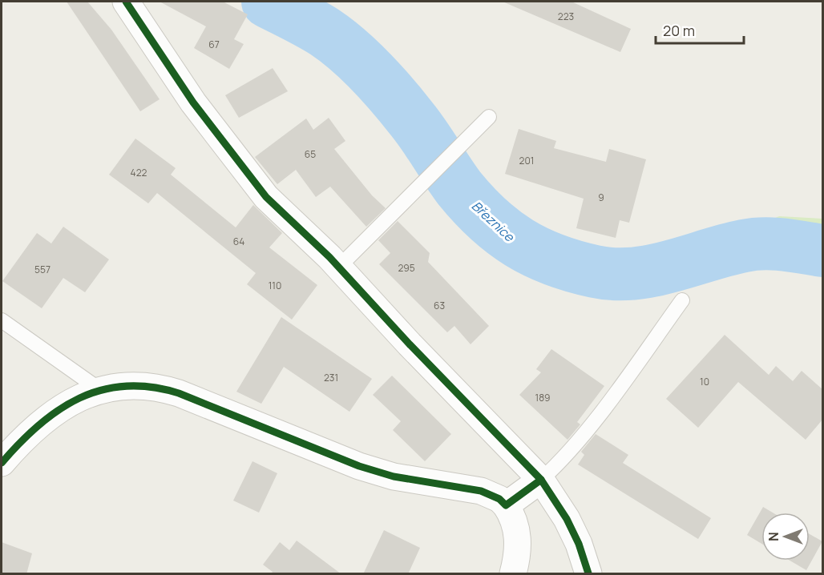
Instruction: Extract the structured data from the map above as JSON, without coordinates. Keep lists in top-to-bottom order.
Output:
{
  "water": ["Březnice"],
  "house_numbers": [
    "223",
    "67",
    "65",
    "201",
    "422",
    "9",
    "64",
    "295",
    "557",
    "110",
    "63",
    "231",
    "10",
    "189"
  ],
  "scale_bar": "20 m",
  "north": "left"
}
